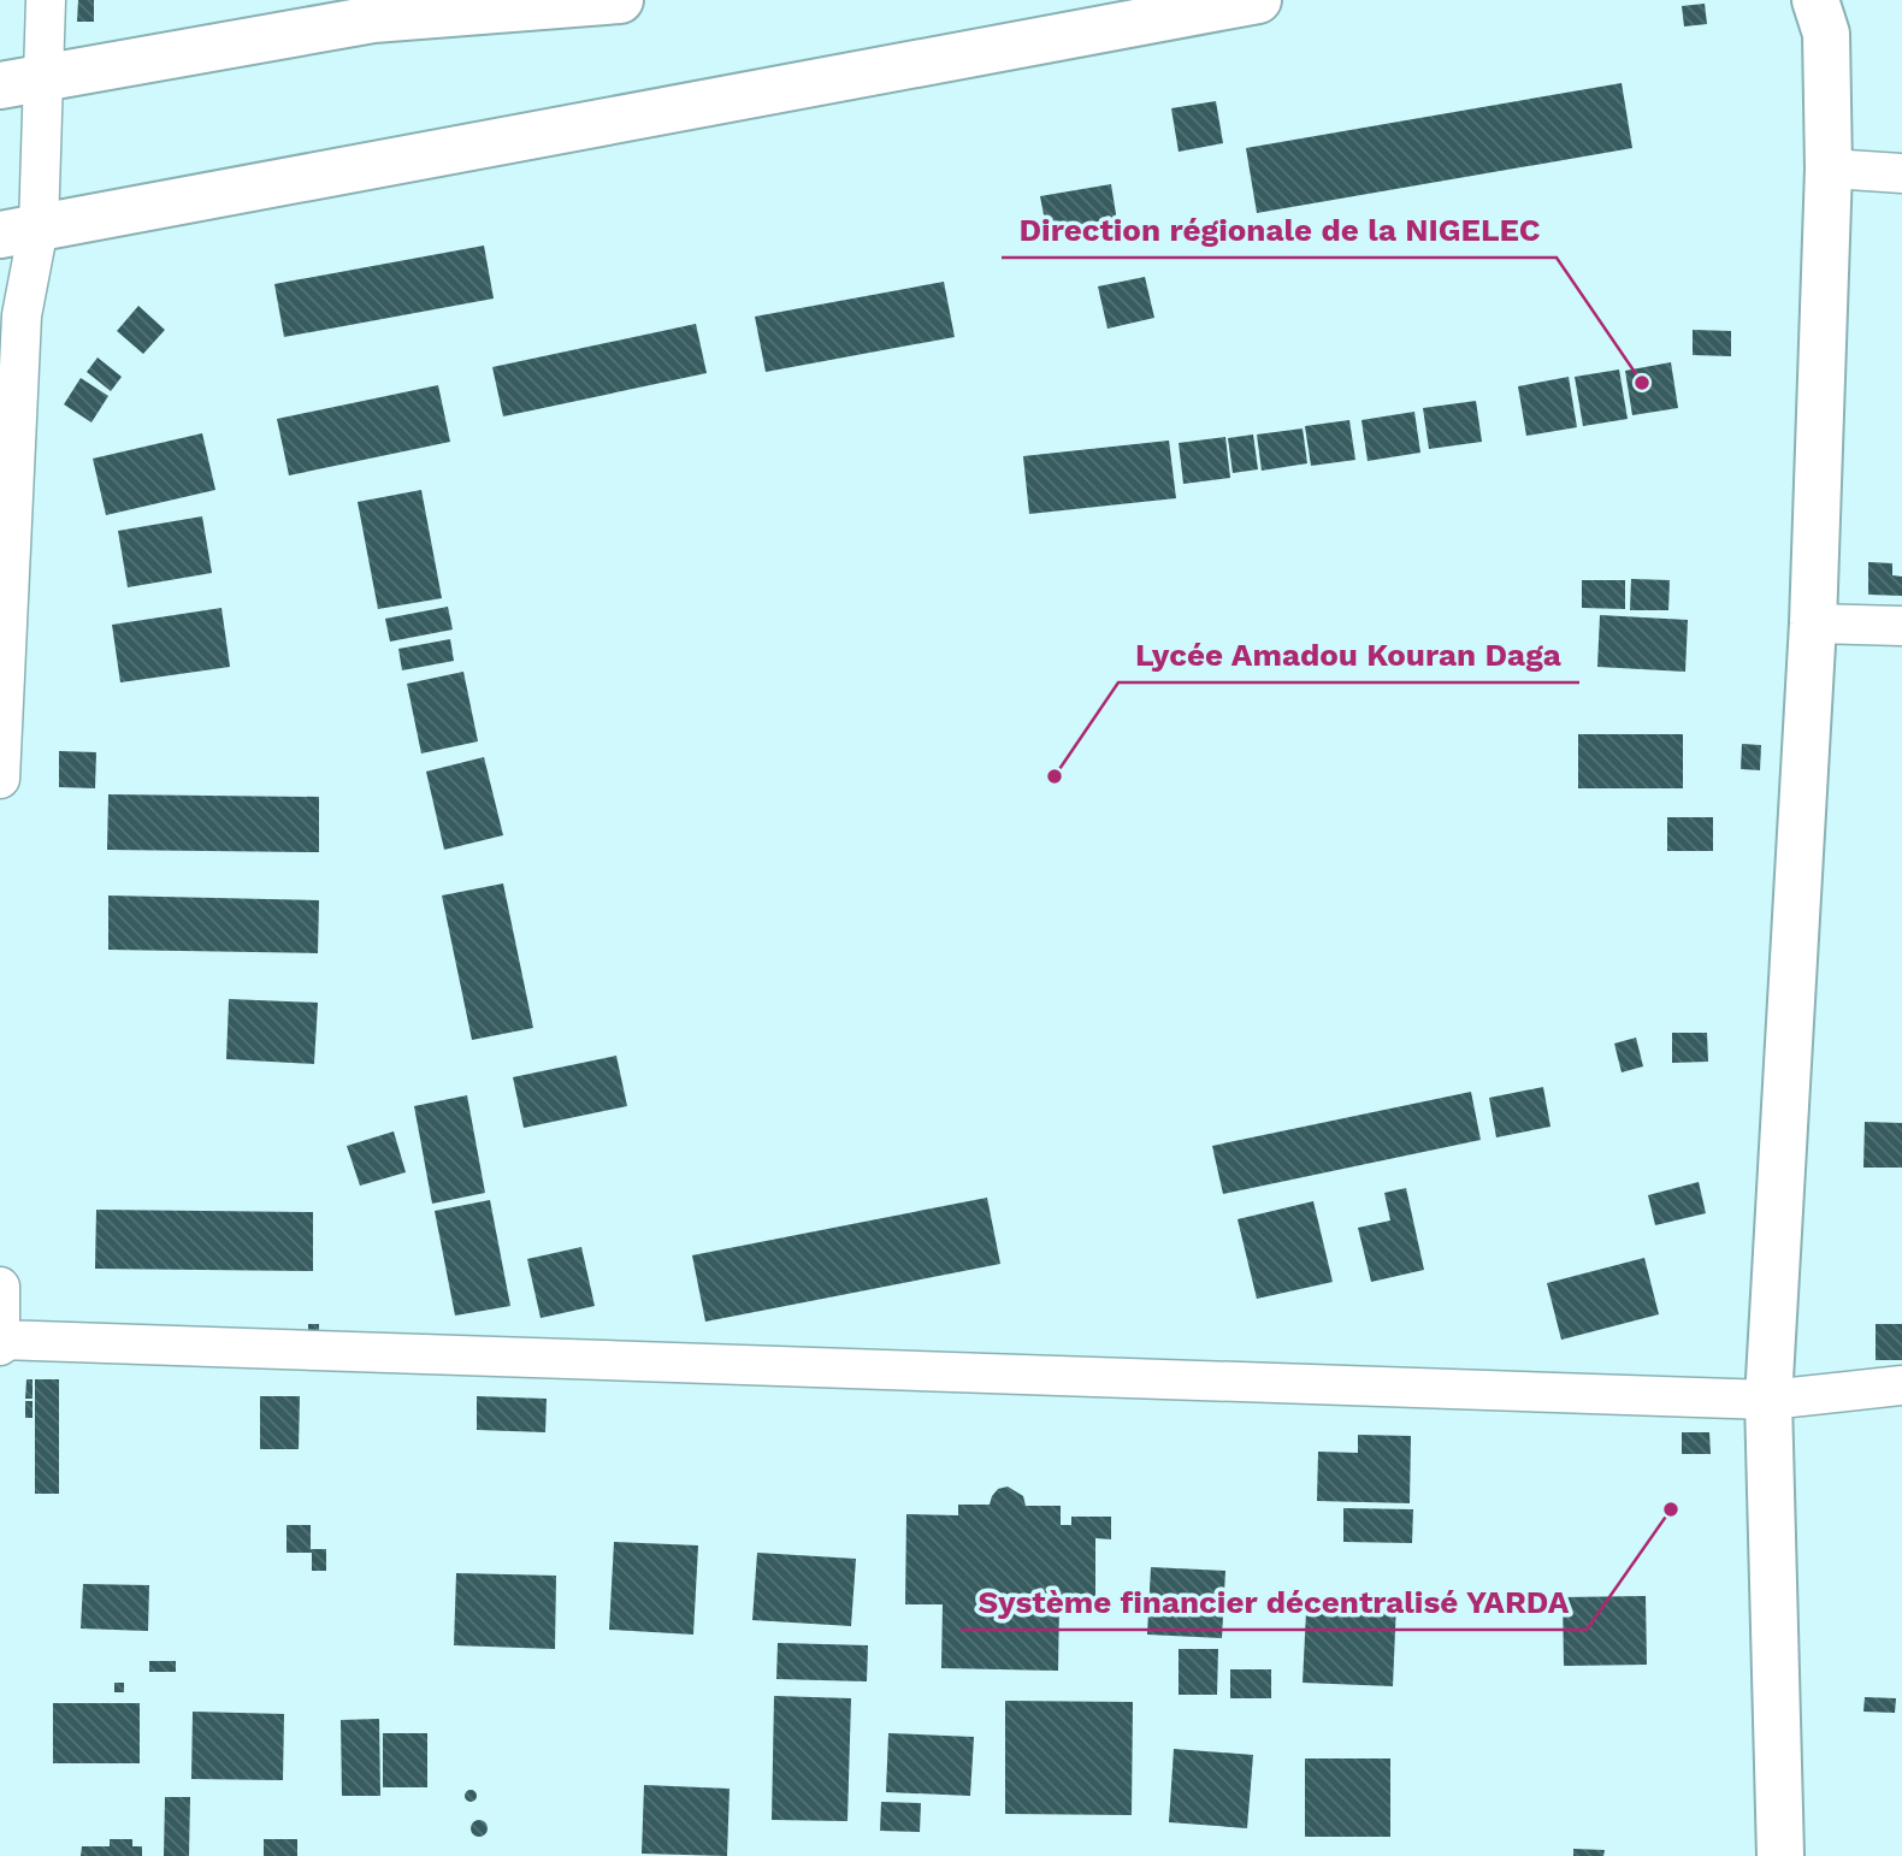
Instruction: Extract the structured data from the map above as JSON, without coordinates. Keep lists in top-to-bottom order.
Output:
{
  "places": ["Direction régionale de la NIGELEC", "Lycée Amadou Kouran Daga", "Système financier décentralisé YARDA"]
}
